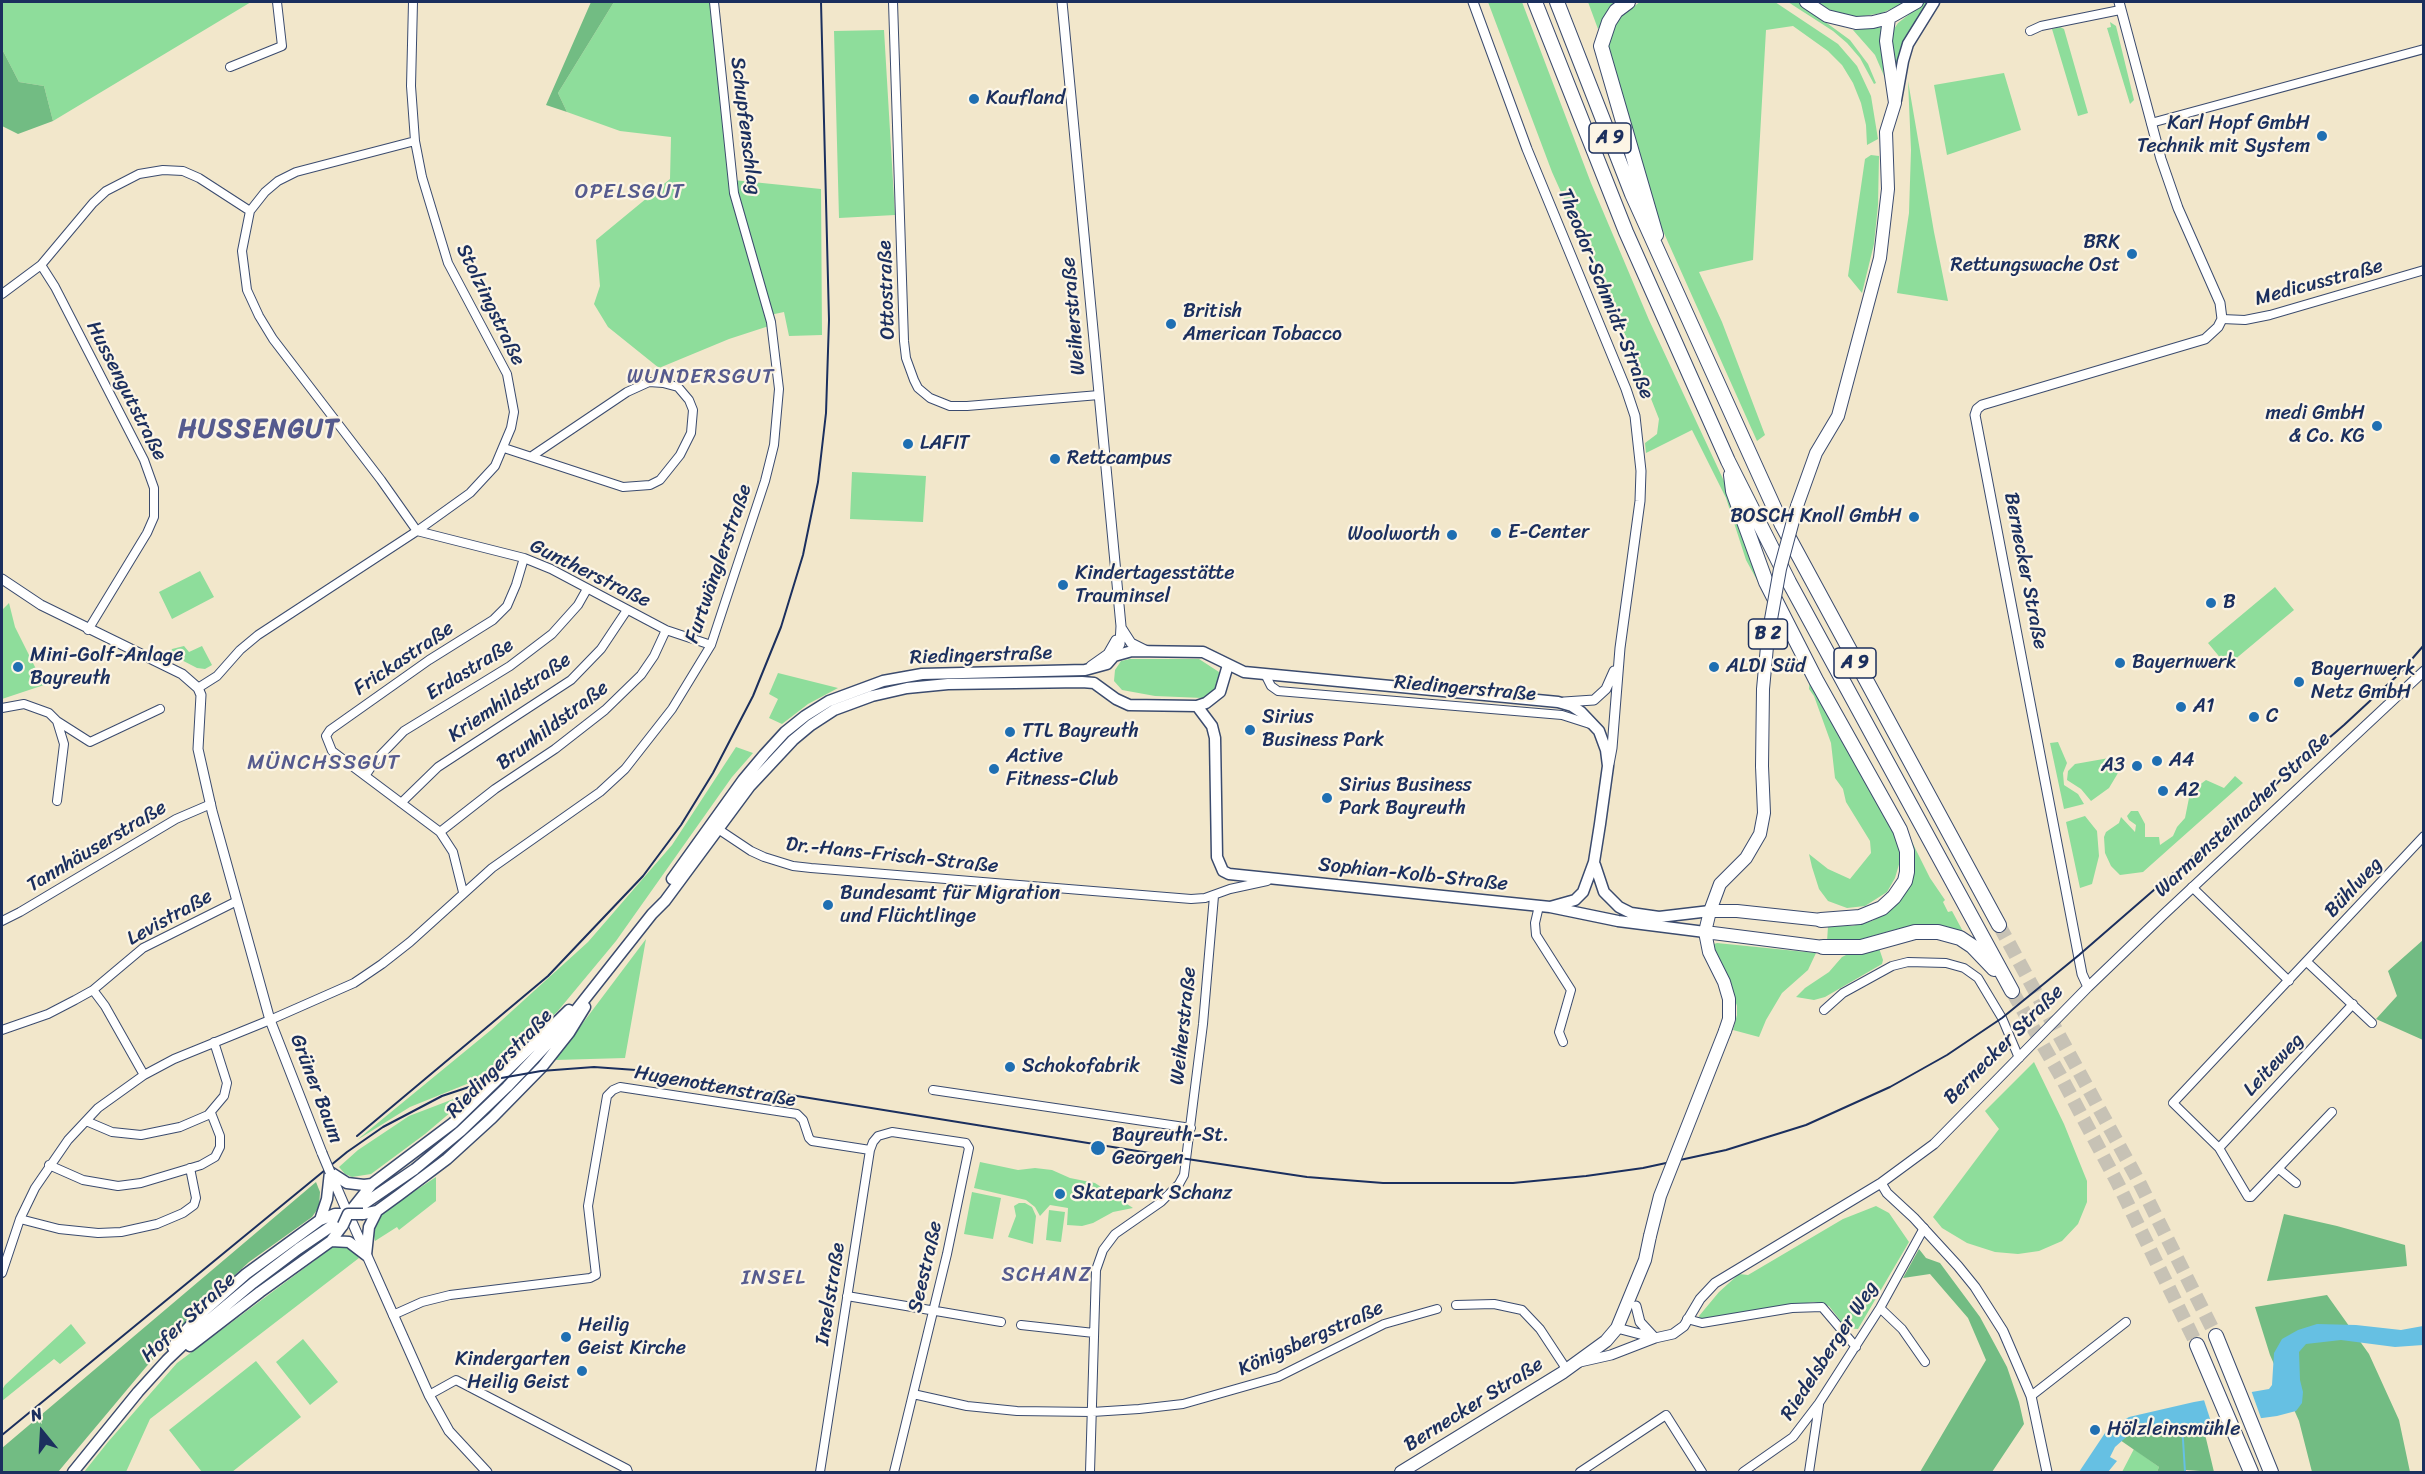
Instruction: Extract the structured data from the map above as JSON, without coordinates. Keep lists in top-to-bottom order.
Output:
{
  "streets": {
    "highway": ["A 9"],
    "main road": [
      "Theodor-Schmidt-Straße",
      "Bernecker Straße",
      "B 2",
      "Riedingerstraße",
      "Sophian-Kolb-Straße",
      "Hofer Straße"
    ],
    "street": [
      "Schupfenschlag",
      "Medicusstraße",
      "Ottostraße",
      "Stolzingstraße",
      "Weiherstraße",
      "Hussengutstraße",
      "Furtwänglerstraße",
      "Guntherstraße",
      "Frickastraße",
      "Erdastraße",
      "Kriemhildstraße",
      "Brunhildstraße",
      "Warmensteinacher Straße",
      "Tannhäuserstraße",
      "Dr.-Hans-Frisch-Straße",
      "Bühlweg",
      "Levistraße",
      "Leiteweg",
      "Hugenottenstraße",
      "Grüner Baum",
      "Seestraße",
      "Inselstraße",
      "Königsbergstraße",
      "Riedelsberger Weg"
    ]
  },
  "crossings": [
    ["Schupfenschlag", "Furtwänglerstraße"],
    ["Medicusstraße", "Bernecker Straße"],
    ["Ottostraße", "Weiherstraße"],
    ["Theodor-Schmidt-Straße", "Riedingerstraße"],
    ["Stolzingstraße", "Guntherstraße"],
    ["Stolzingstraße", "Grüner Baum"],
    ["Weiherstraße", "Dr.-Hans-Frisch-Straße"],
    ["Weiherstraße", "Königsbergstraße"],
    ["Furtwänglerstraße", "Guntherstraße"],
    ["Furtwänglerstraße", "Grüner Baum"],
    ["Bernecker Straße", "B 2"],
    ["Bernecker Straße", "Warmensteinacher Straße"],
    ["Guntherstraße", "Frickastraße"],
    ["Guntherstraße", "Erdastraße"],
    ["Guntherstraße", "Kriemhildstraße"],
    ["Guntherstraße", "Brunhildstraße"],
    ["B 2", "Sophian-Kolb-Straße"],
    ["Riedingerstraße", "Dr.-Hans-Frisch-Straße"],
    ["Riedingerstraße", "Grüner Baum"],
    ["Riedingerstraße", "Hofer Straße"],
    ["Frickastraße", "Erdastraße"],
    ["Tannhäuserstraße", "Grüner Baum"],
    ["Bühlweg", "Leiteweg"],
    ["Levistraße", "Grüner Baum"],
    ["Hugenottenstraße", "Grüner Baum"],
    ["Hugenottenstraße", "Seestraße"],
    ["Hugenottenstraße", "Inselstraße"],
    ["Grüner Baum", "Hofer Straße"],
    ["Seestraße", "Inselstraße"],
    ["Seestraße", "Königsbergstraße"]
  ],
  "districts": [
    "OPELSGUT",
    "WUNDERSGUT",
    "HUSSENGUT",
    "MÜNCHSSGUT",
    "SCHANZ",
    "INSEL"
  ],
  "places": [
    "Kaufland",
    "Karl Hopf GmbH Technik mit System",
    "BRK Rettungswache Ost",
    "British American Tobacco",
    "medi GmbH & Co. KG",
    "LAFIT",
    "Rettcampus",
    "BOSCH Knoll GmbH",
    "E-Center",
    "Woolworth",
    "Kindertagesstätte Trauminsel",
    "B",
    "Bayernwerk",
    "Mini-Golf-Anlage Bayreuth",
    "ALDI Süd",
    "Bayernwerk Netz GmbH",
    "A1",
    "C",
    "Sirius Business Park",
    "TTL Bayreuth",
    "A4",
    "A3",
    "Active Fitness-Club",
    "A2",
    "Sirius Business Park Bayreuth",
    "Bundesamt für Migration und Flüchtlinge",
    "Schokofabrik",
    "Bayreuth-St. Georgen",
    "Skatepark Schanz",
    "Heilig Geist Kirche",
    "Kindergarten Heilig Geist",
    "Hölzleinsmühle"
  ],
  "north": "top"
}
